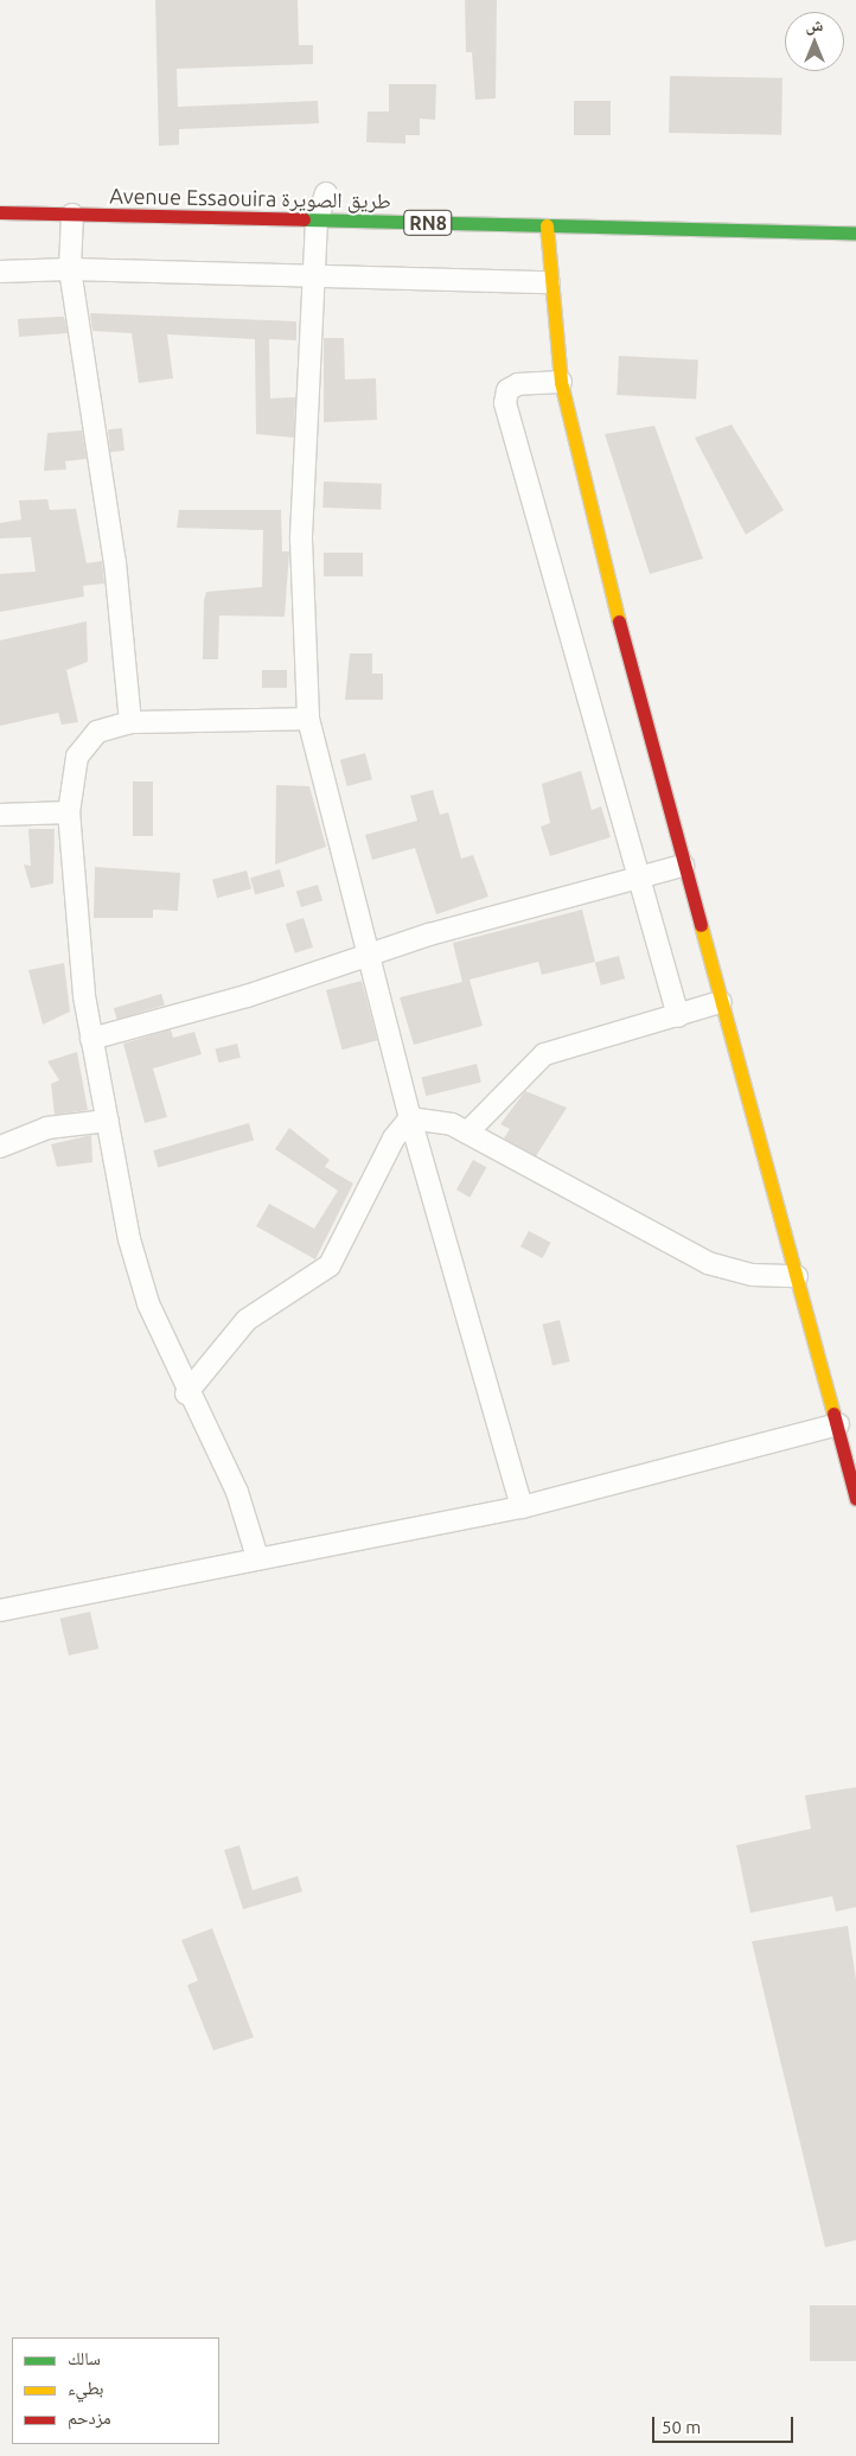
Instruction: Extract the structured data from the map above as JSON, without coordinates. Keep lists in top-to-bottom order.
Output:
{
  "streets": {
    "street": ["Avenue Essaouira طريق الصويرة", "RN8"]
  },
  "legend": ["سالك", "بطيء", "مزدحم"],
  "scale_bar": "50 m",
  "north": "top"
}
